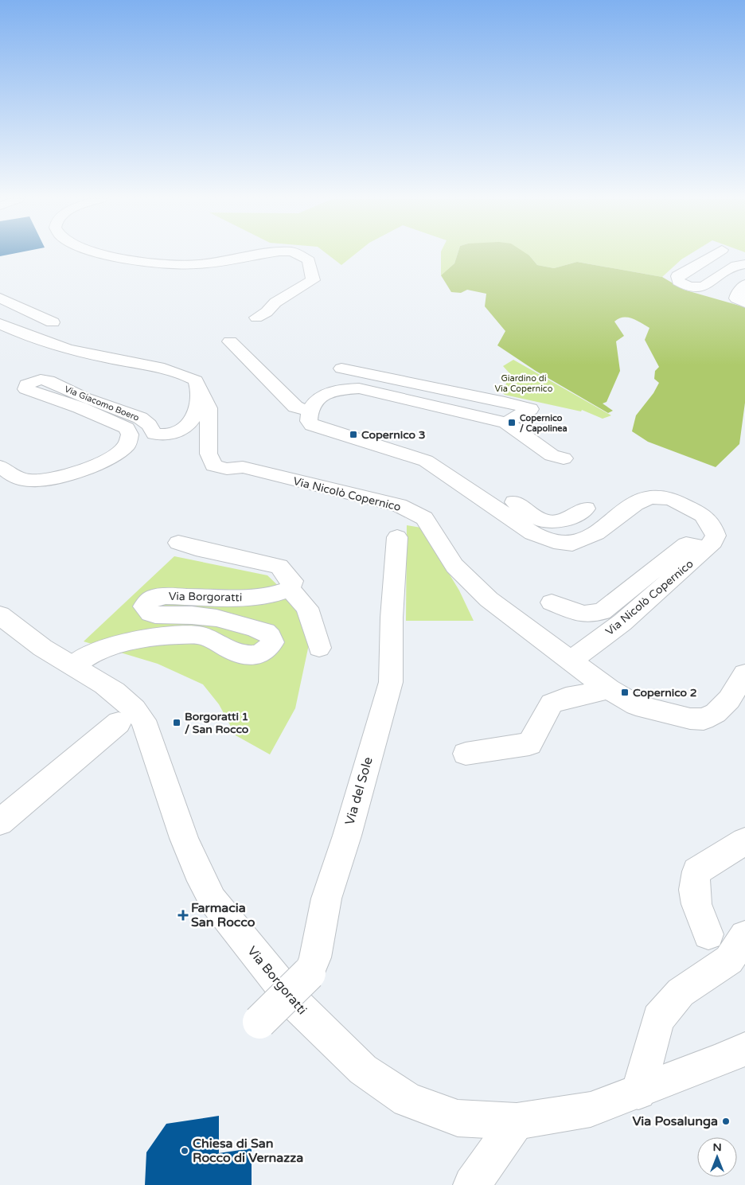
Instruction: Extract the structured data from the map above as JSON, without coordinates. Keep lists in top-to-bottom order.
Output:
{
  "streets": {
    "street": [
      "Via Giacomo Boero",
      "Via Nicolò Copernico",
      "Via Borgoratti",
      "Via del Sole"
    ]
  },
  "crossings": [
    ["Via Giacomo Boero", "Via Nicolò Copernico"]
  ],
  "parks": ["Giardino di Via Copernico"],
  "places": {
    "transit": [
      "Copernico / Capolinea",
      "Copernico 3",
      "Copernico 2",
      "Borgoratti 1 / San Rocco"
    ],
    "health": ["Farmacia San Rocco"],
    "other": ["Via Posalunga", "Chiesa di San Rocco di Vernazza"]
  },
  "north": "top"
}
